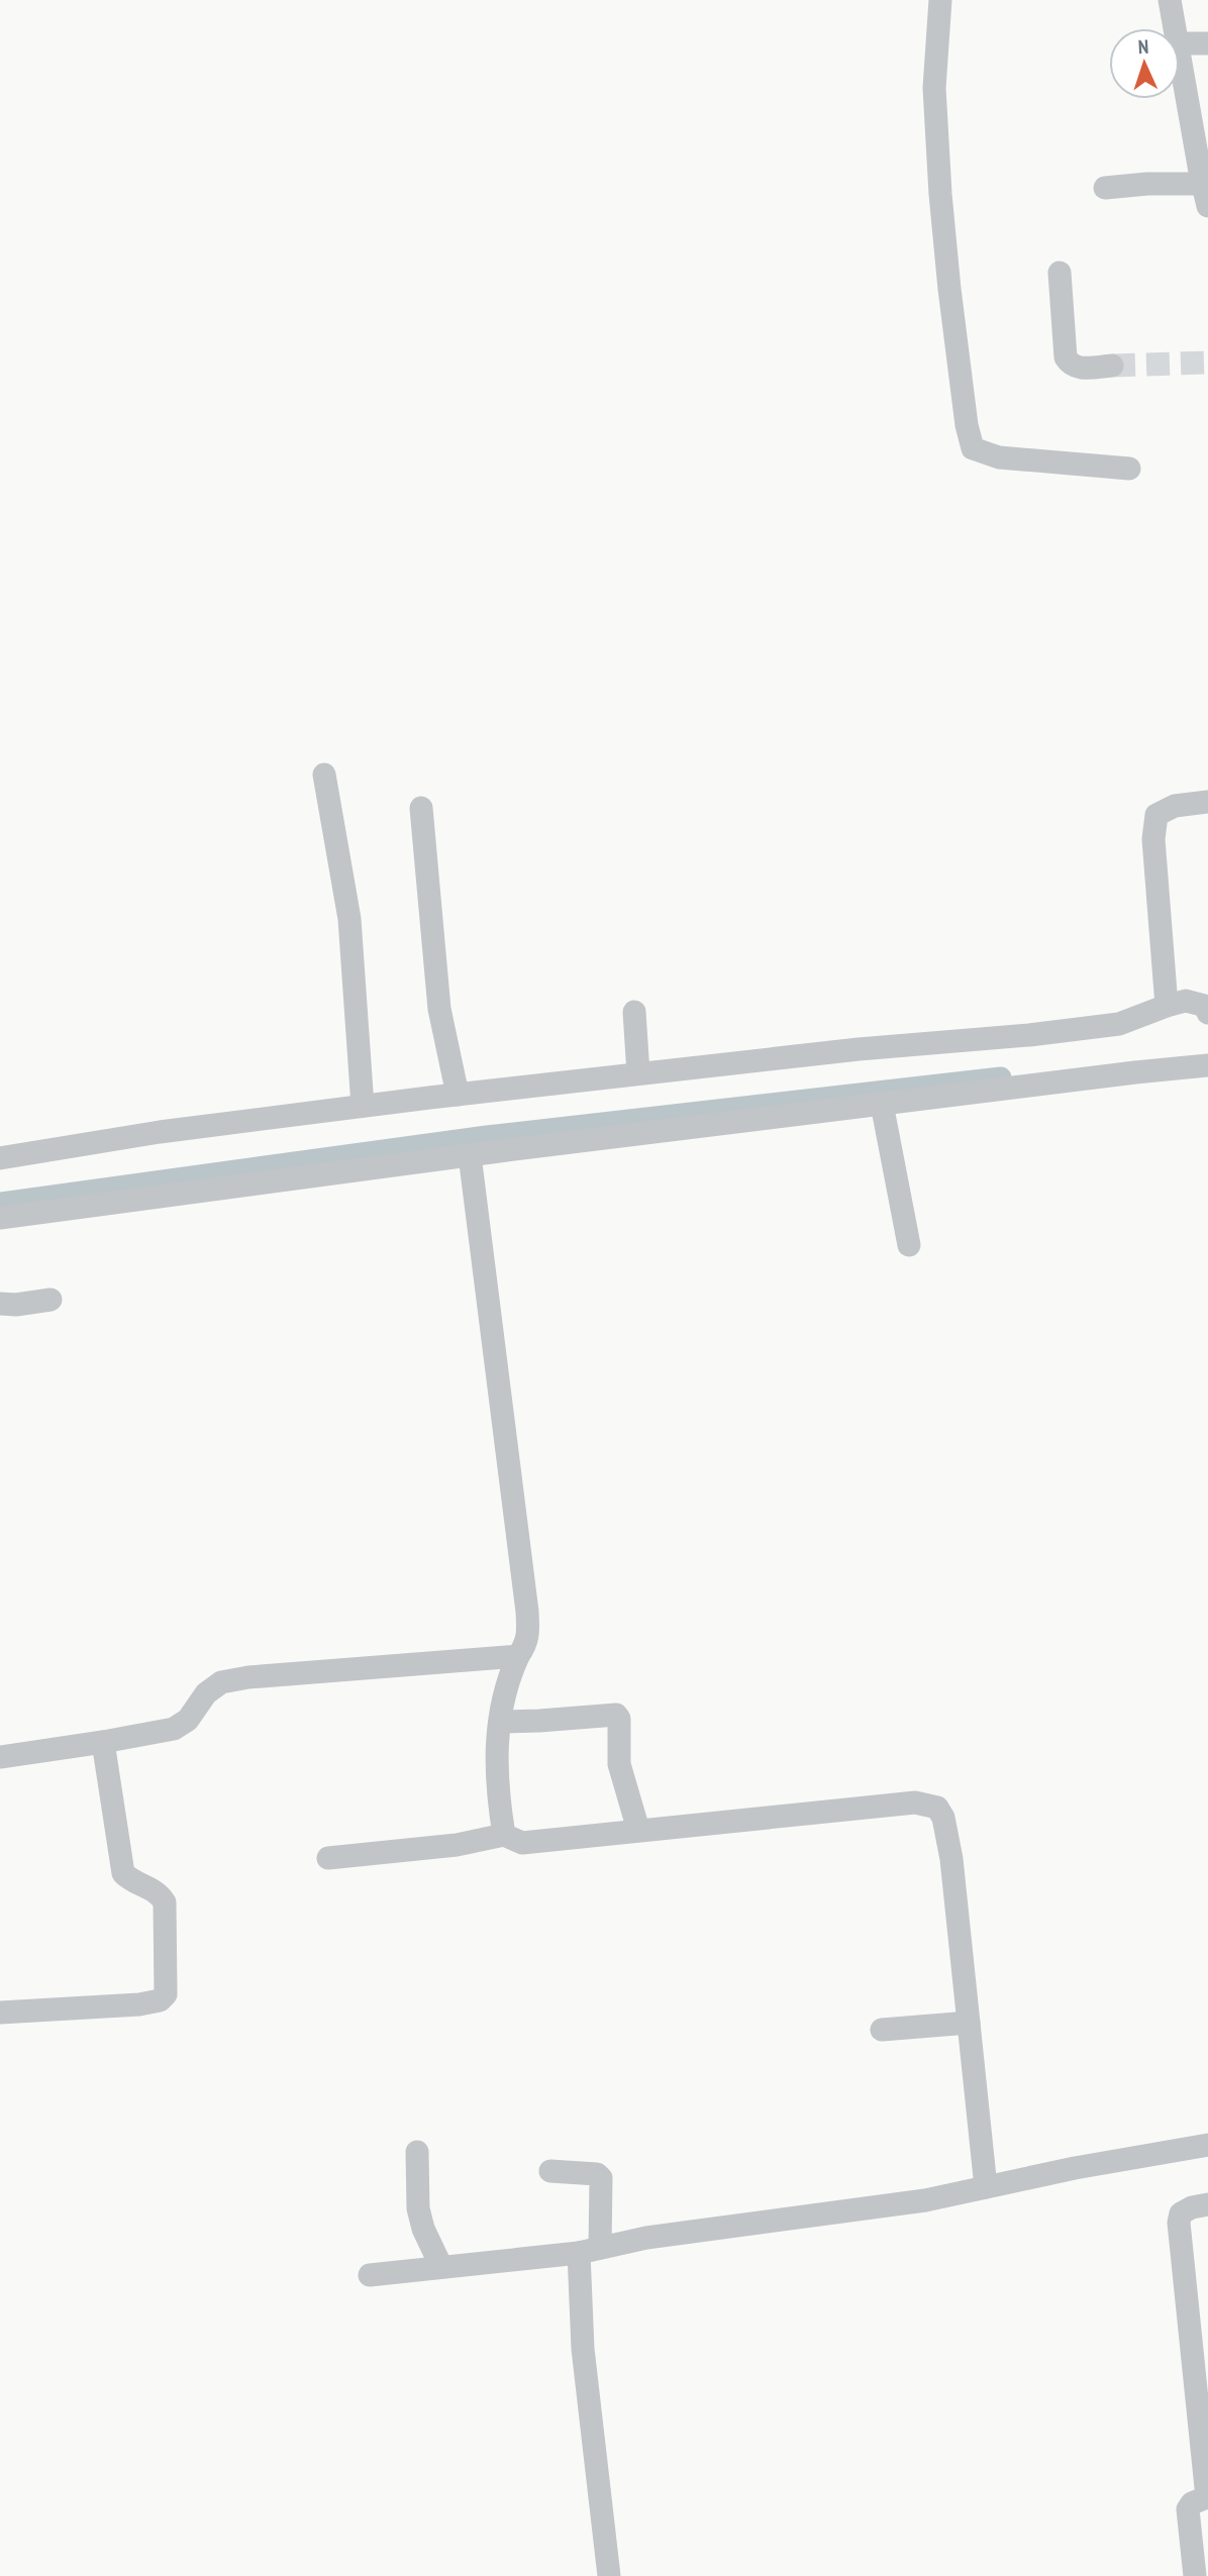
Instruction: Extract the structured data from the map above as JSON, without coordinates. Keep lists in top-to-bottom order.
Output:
{
  "north": "top"
}
